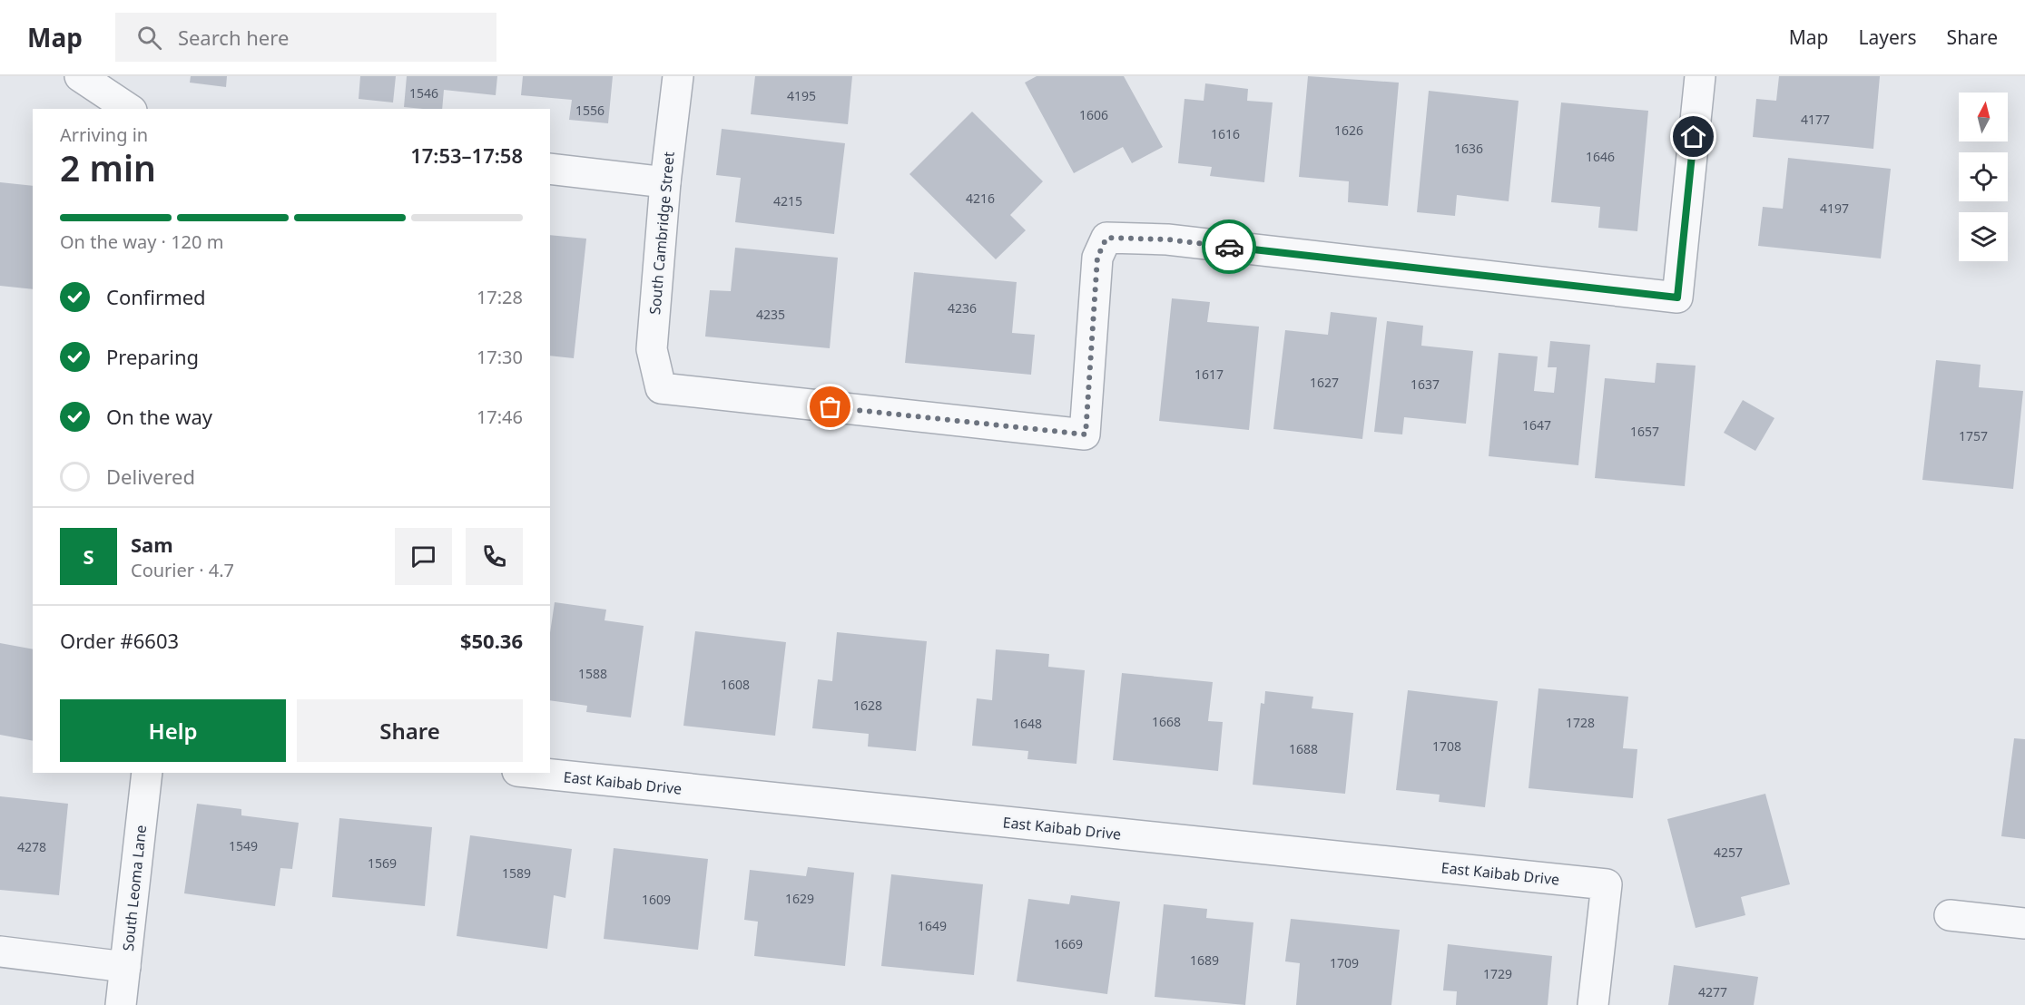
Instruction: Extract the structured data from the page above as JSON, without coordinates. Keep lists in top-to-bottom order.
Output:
{
  "streets": {
    "street": ["South Cambridge Street", "East Kaibab Drive", "South Leoma Lane"]
  },
  "house_numbers": [
    "1546",
    "4195",
    "1556",
    "1606",
    "4177",
    "1626",
    "1616",
    "1636",
    "1646",
    "4216",
    "4215",
    "4197",
    "4236",
    "4235",
    "1617",
    "1627",
    "1637",
    "1647",
    "1657",
    "1757",
    "1588",
    "1608",
    "1628",
    "1668",
    "1728",
    "1648",
    "1708",
    "1688",
    "1549",
    "4278",
    "4257",
    "1569",
    "1589",
    "1629",
    "1609",
    "1649",
    "1669",
    "1689",
    "1709",
    "1729",
    "4277"
  ],
  "north": "top",
  "page": {
    "header": "Map",
    "search": "Search here",
    "nav": ["Map", "Layers", "Share"],
    "heading": ["2 min", "Arriving in", "17:53–17:58"],
    "panel": [
      "Sam",
      "Courier · 4.7",
      "Order #6603",
      "$50.36"
    ],
    "bar": "On the way · 120 m",
    "list": [
      ["Confirmed", "17:28"],
      ["Preparing", "17:30"],
      ["On the way", "17:46"],
      "Delivered"
    ],
    "round": "S",
    "buttons": ["Help", "Share"]
  }
}
